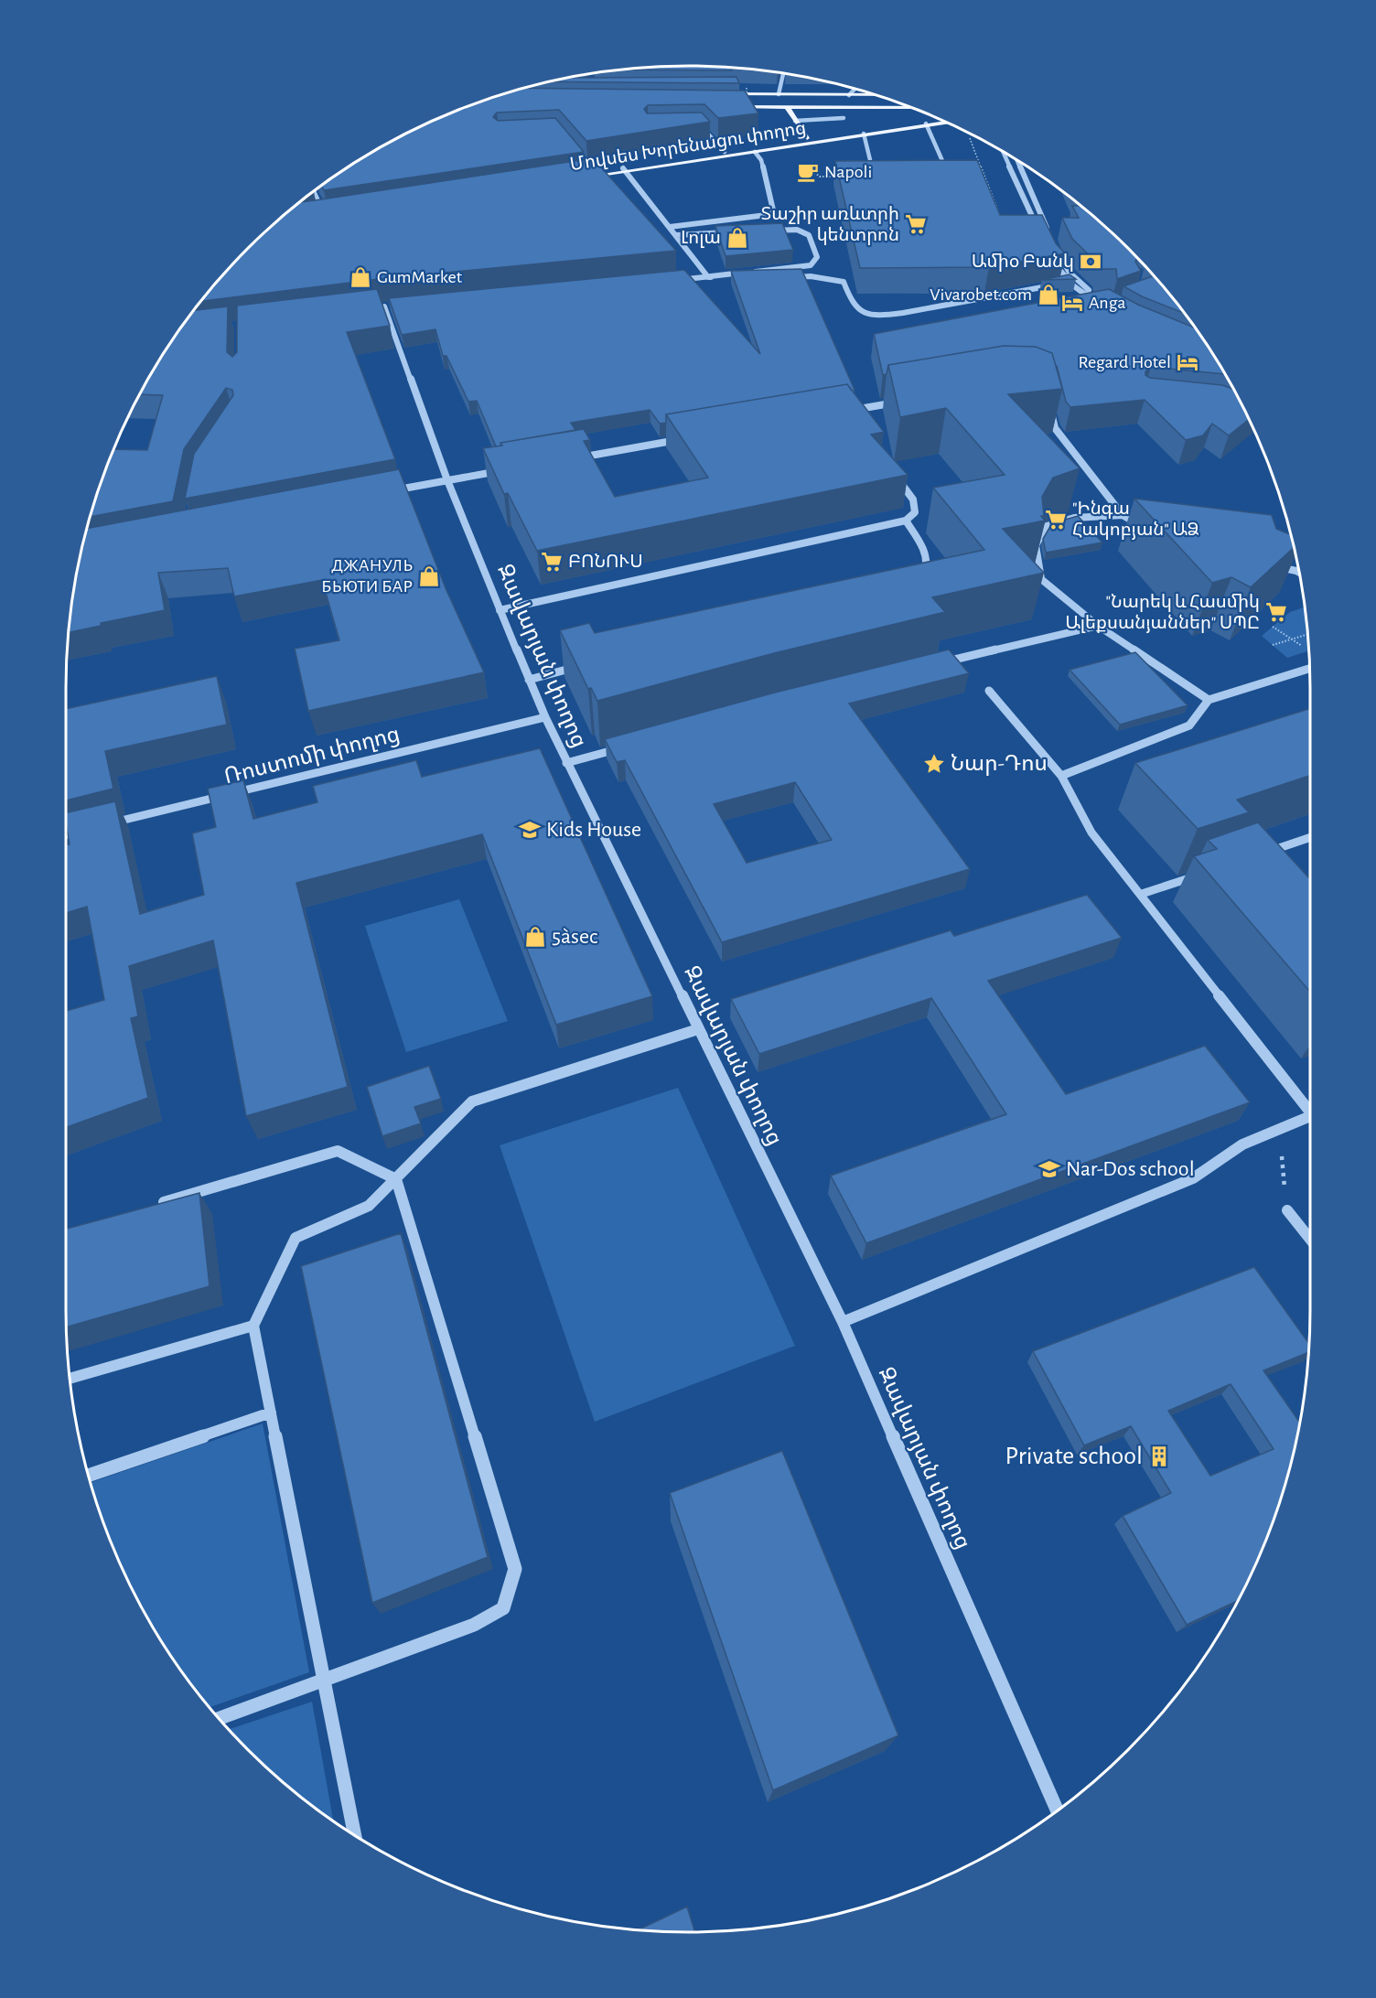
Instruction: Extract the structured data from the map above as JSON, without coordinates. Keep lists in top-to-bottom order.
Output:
{
  "streets": {
    "main road": ["Մովսես Խորենացու փողոց"],
    "street": ["Զավարյան փողոց", "Ռոստոմի փողոց"]
  },
  "crossings": [
    ["Զավարյան փողոց", "Ռոստոմի փողոց"]
  ],
  "places": {
    "cafe": ["Napoli"],
    "supermarket": [
      "Տաշիր առևտրի կենտրոն",
      "\"Ինգա Հակոբյան\" ԱՁ",
      "ԲՈՆՈՒՍ",
      "\"Նարեկ և Հասմիկ Ալեքսանյաններ\" ՍՊԸ"
    ],
    "shop": [
      "Լոլա",
      "GumMarket",
      "Vivarobet.com",
      "ДЖАНУЛЬ БЬЮТИ БАР",
      "5àsec"
    ],
    "bank": ["Ամիօ Բանկ"],
    "hotel": ["Anga", "Regard Hotel"],
    "place": ["Նար-Դոս"],
    "school or university": ["Kids House", "Nar-Dos school"],
    "building": ["Private school"]
  }
}
